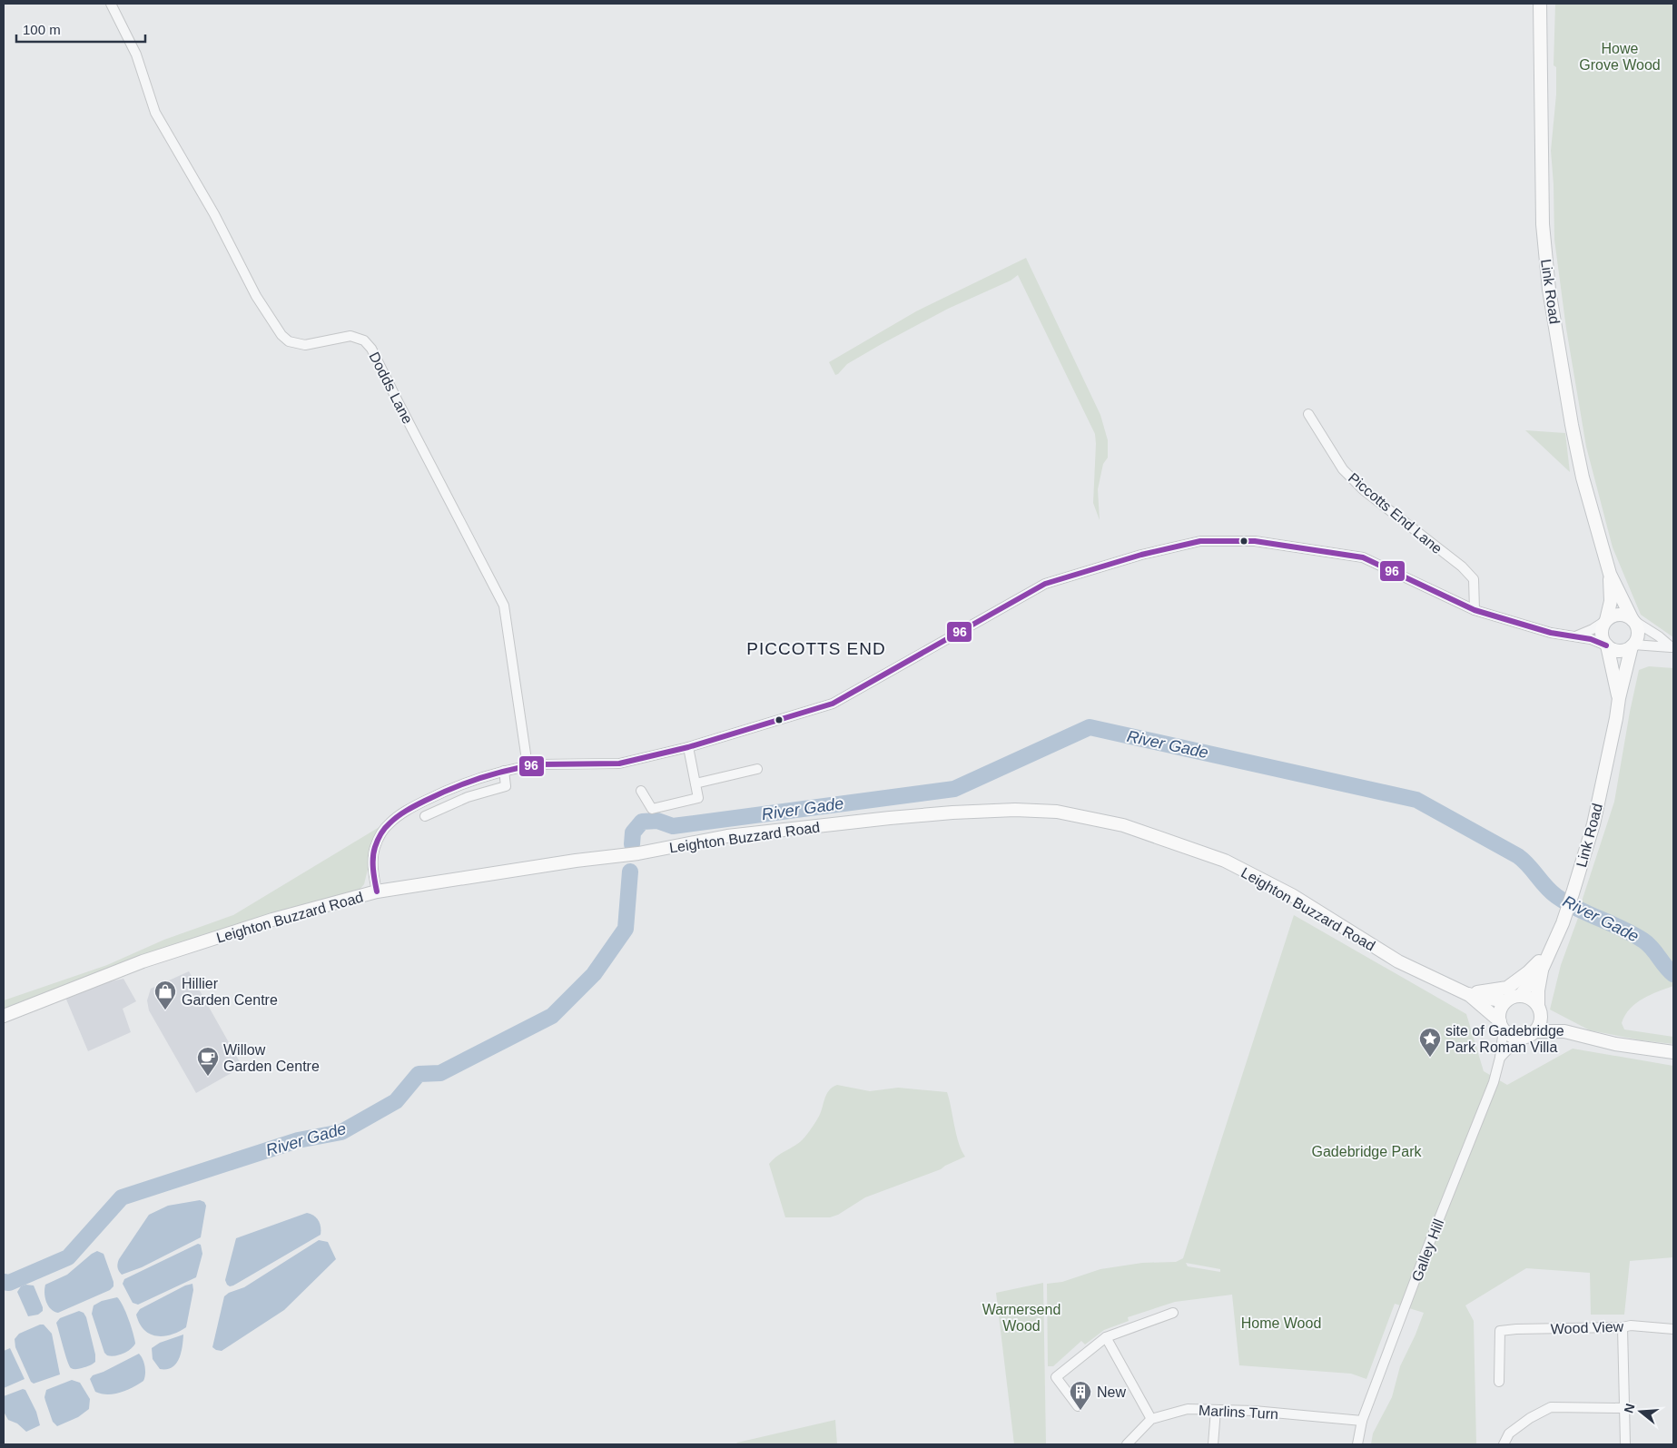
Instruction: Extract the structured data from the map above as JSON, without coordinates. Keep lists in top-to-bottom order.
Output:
{
  "streets": {
    "main road": ["Link Road", "Leighton Buzzard Road"],
    "street": [
      "Dodds Lane",
      "Piccotts End Lane",
      "Galley Hill",
      "Wood View",
      "Marlins Turn"
    ]
  },
  "crossings": [
    ["Link Road", "Leighton Buzzard Road"],
    ["Link Road", "Galley Hill"],
    ["Leighton Buzzard Road", "Galley Hill"],
    ["Galley Hill", "Marlins Turn"]
  ],
  "districts": ["PICCOTTS END"],
  "water": ["River Gade"],
  "parks": [
    "Howe Grove Wood",
    "Gadebridge Park",
    "Warnersend Wood",
    "Home Wood"
  ],
  "places": {
    "shop": ["Hillier Garden Centre"],
    "place": ["site of Gadebridge Park Roman Villa"],
    "cafe": ["Willow Garden Centre"],
    "building": ["New"]
  },
  "lines": ["transit line 96"],
  "scale_bar": "100 m",
  "north": "left"
}
